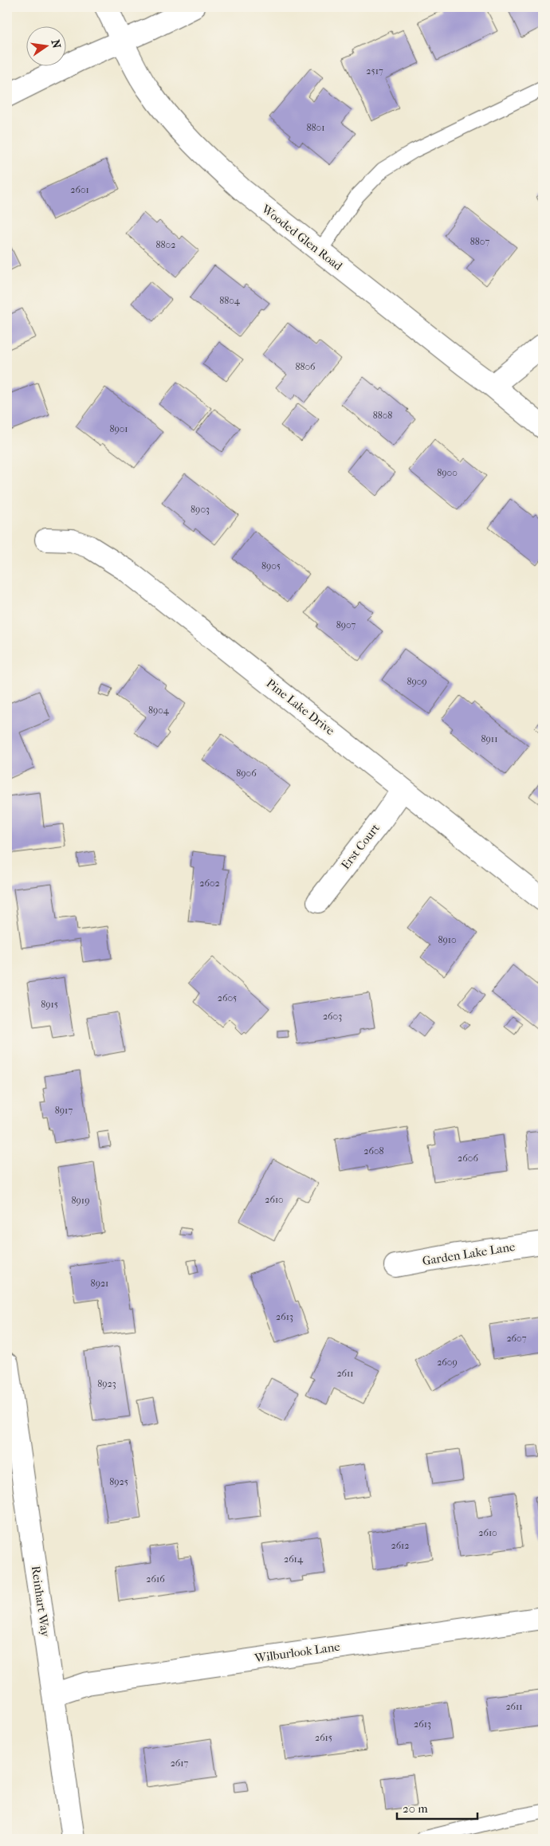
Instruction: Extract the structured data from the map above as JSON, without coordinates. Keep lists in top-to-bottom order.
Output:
{
  "streets": {
    "street": [
      "Wooded Glen Road",
      "Pine Lake Drive",
      "Erst Court",
      "Garden Lake Lane",
      "Reinhart Way",
      "Wilburlook Lane"
    ]
  },
  "crossings": [
    ["Pine Lake Drive", "Erst Court"],
    ["Reinhart Way", "Wilburlook Lane"]
  ],
  "house_numbers": [
    "2517",
    "8801",
    "2601",
    "8807",
    "8802",
    "8804",
    "8806",
    "8808",
    "8901",
    "8900",
    "8903",
    "8905",
    "8907",
    "8909",
    "8904",
    "8911",
    "8906",
    "2602",
    "8910",
    "2605",
    "8915",
    "2603",
    "8917",
    "2608",
    "2606",
    "2610",
    "8919",
    "8921",
    "2613",
    "2607",
    "2609",
    "2611",
    "8923",
    "8925",
    "2610",
    "2612",
    "2614",
    "2616",
    "2611",
    "2613",
    "2615",
    "2617"
  ],
  "scale_bar": "20 m",
  "north": "right"
}
